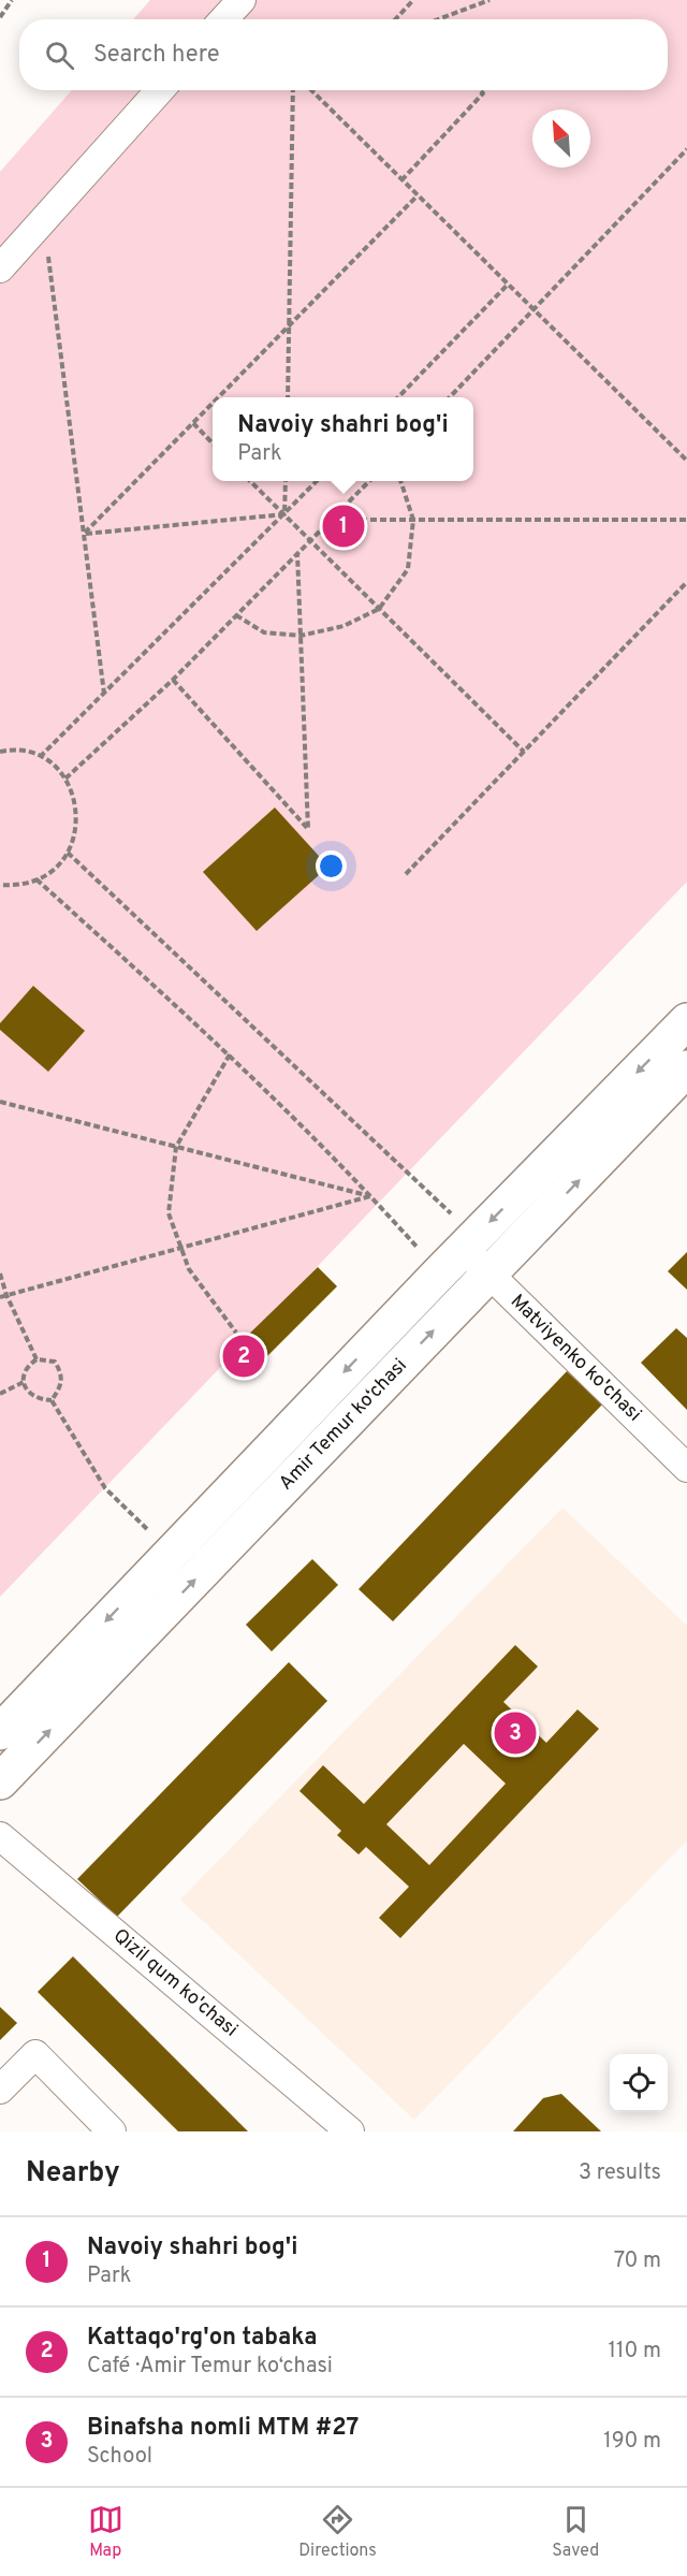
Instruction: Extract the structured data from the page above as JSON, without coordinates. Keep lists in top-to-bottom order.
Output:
{
  "streets": {
    "main road": ["Amir Temur ko‘chasi"],
    "street": ["Matviyenko ko'chasi", "Qizil qum ko'chasi"]
  },
  "crossings": [
    ["Matviyenko ko'chasi", "Amir Temur ko‘chasi"]
  ],
  "north": "top left",
  "page": {
    "search": "Search here",
    "popup": ["Navoiy shahri bog'i", "Park"],
    "pins": ["1", "2", "3"],
    "heading": ["Nearby", "3 results"],
    "list": [
      {
        "mark": "1",
        "name": "Navoiy shahri bog'i",
        "note": "Park",
        "value": "70 m"
      },
      {
        "mark": "2",
        "name": "Kattaqo'rg'on tabaka",
        "note": "Café · Amir Temur ko‘chasi",
        "value": "110 m"
      },
      {
        "mark": "3",
        "name": "Binafsha nomli MTM #27",
        "note": "School",
        "value": "190 m"
      }
    ],
    "nav": ["Map", "Directions", "Saved"]
  }
}
